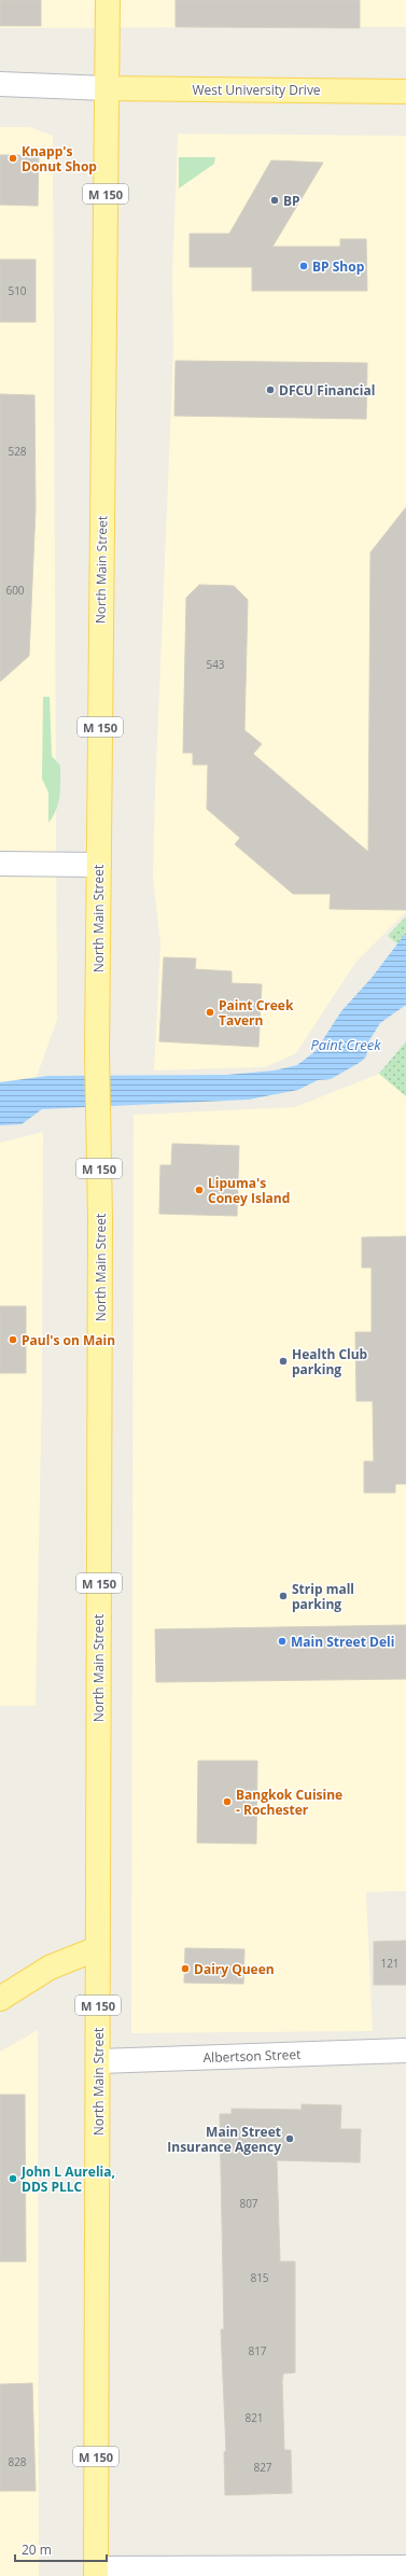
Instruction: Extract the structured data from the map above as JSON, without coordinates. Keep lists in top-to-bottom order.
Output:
{
  "streets": {
    "main road": ["West University Drive", "M 150", "North Main Street"],
    "street": ["Albertson Street"]
  },
  "crossings": [
    ["West University Drive", "M 150"],
    ["West University Drive", "North Main Street"],
    ["M 150", "North Main Street"],
    ["North Main Street", "Albertson Street"]
  ],
  "water": ["Paint Creek"],
  "places": [
    "Knapp's Donut Shop",
    "BP",
    "BP Shop",
    "DFCU Financial",
    "Paint Creek Tavern",
    "Lipuma's Coney Island",
    "Paul's on Main",
    "Health Club parking",
    "Strip mall parking",
    "Main Street Deli",
    "Bangkok Cuisine - Rochester",
    "Dairy Queen",
    "Main Street Insurance Agency",
    "John L Aurelia, DDS PLLC"
  ],
  "house_numbers": [
    "510",
    "528",
    "600",
    "543",
    "121",
    "807",
    "815",
    "817",
    "821",
    "828",
    "827"
  ],
  "scale_bar": "20 m"
}
